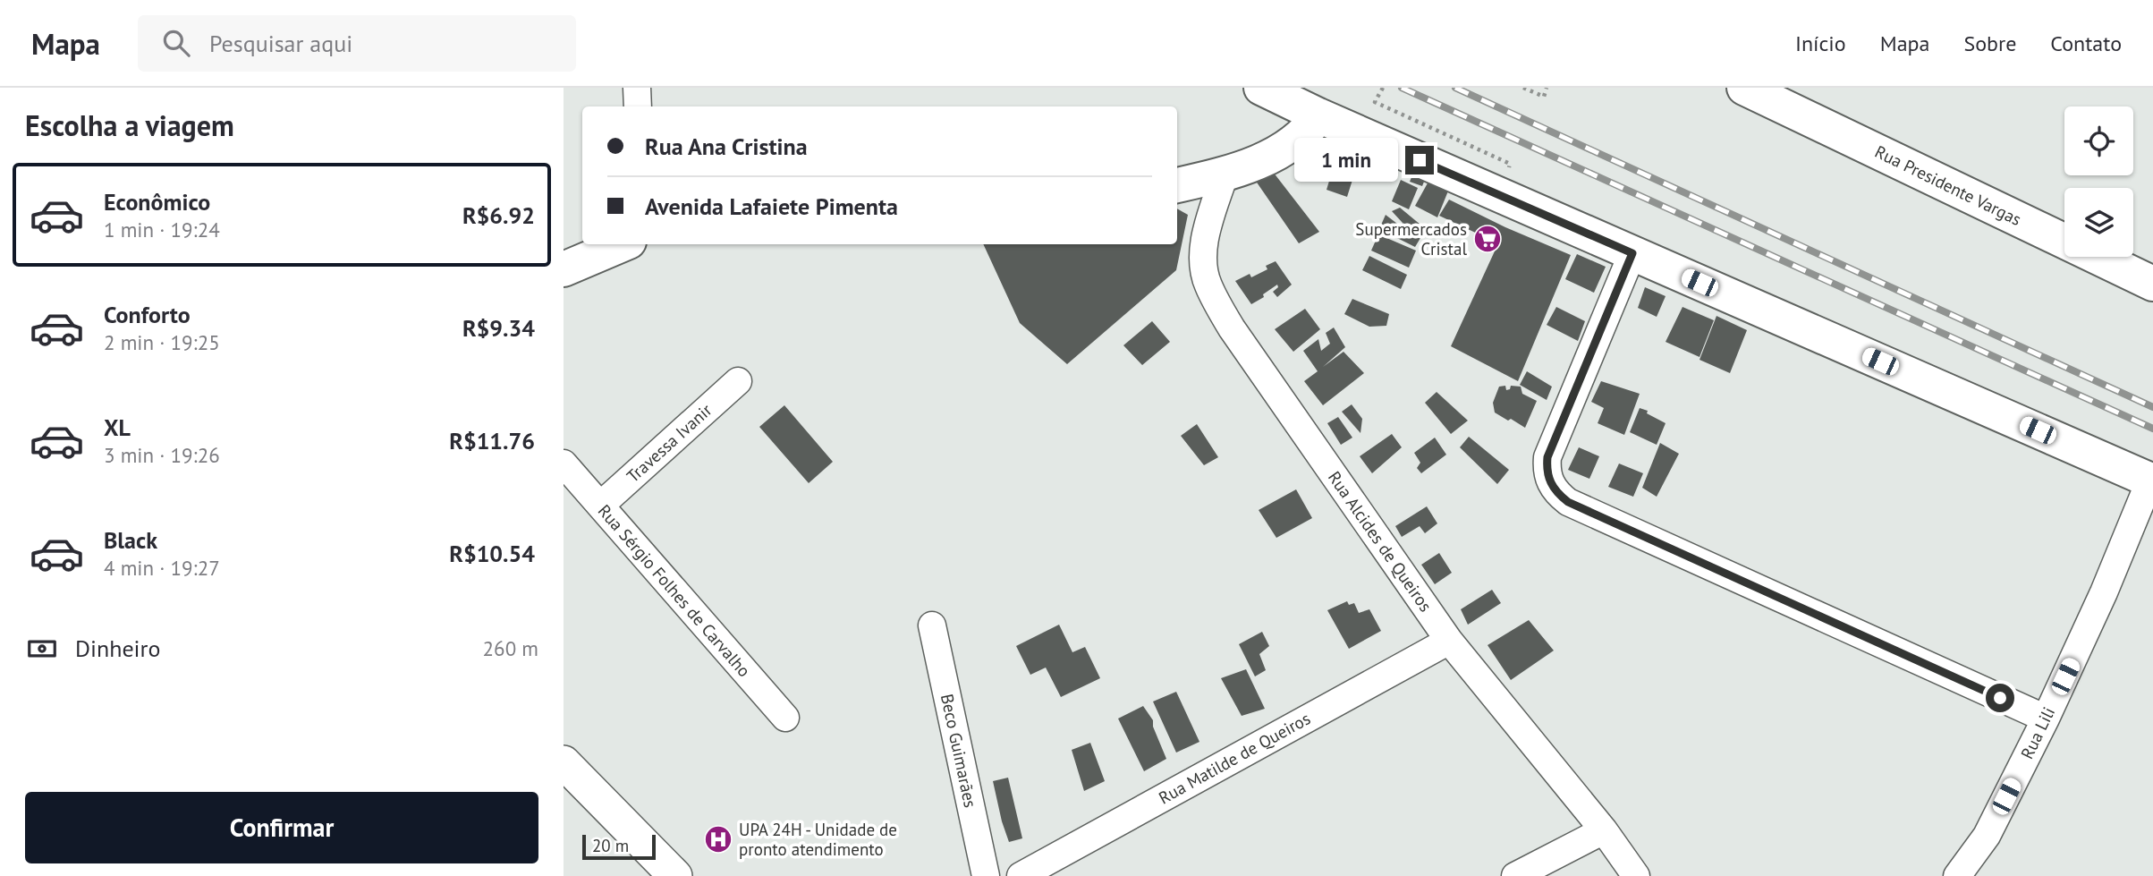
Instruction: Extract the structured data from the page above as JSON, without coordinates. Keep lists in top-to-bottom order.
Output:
{
  "streets": {
    "main road": ["Rua Presidente Vargas"],
    "street": [
      "Travessa Ivanir",
      "Rua Alcides de Queiros",
      "Rua Sérgio Folhes de Carvalho",
      "Rua Lili",
      "Beco Guimarães",
      "Rua Matilde de Queiros"
    ]
  },
  "crossings": [
    ["Travessa Ivanir", "Rua Sérgio Folhes de Carvalho"],
    ["Rua Alcides de Queiros", "Rua Matilde de Queiros"]
  ],
  "places": {
    "supermarket": ["Supermercados Cristal"],
    "hospital": ["UPA 24H - Unidade de pronto atendimento"]
  },
  "scale_bar": "20 m",
  "page": {
    "header": "Mapa",
    "search": "Pesquisar aqui",
    "nav": [
      "Início",
      "Mapa",
      "Sobre",
      "Contato"
    ],
    "heading": "Escolha a viagem",
    "banner": ["Rua Ana Cristina", "Avenida Lafaiete Pimenta"],
    "bubble": "1 min",
    "list": [
      {
        "name": "Econômico",
        "note": "1 min · 19:24",
        "value": "R$6.92"
      },
      {
        "name": "Conforto",
        "note": "2 min · 19:25",
        "value": "R$9.34"
      },
      {
        "name": "XL",
        "note": "3 min · 19:26",
        "value": "R$11.76"
      },
      {
        "name": "Black",
        "note": "4 min · 19:27",
        "value": "R$10.54"
      }
    ],
    "pay": ["Dinheiro", "260 m"],
    "buttons": "Confirmar",
    "scale": "20 m"
  }
}
